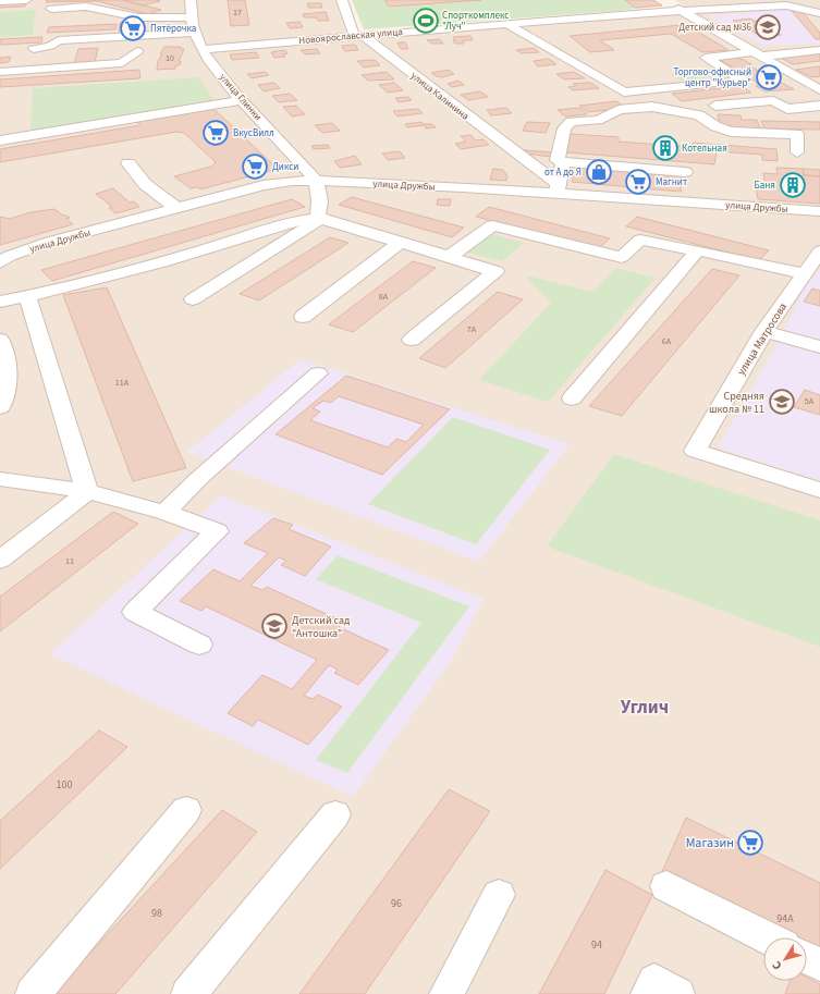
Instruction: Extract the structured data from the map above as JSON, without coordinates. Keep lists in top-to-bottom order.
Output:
{
  "streets": {
    "street": [
      "Новоярославская улица",
      "улица Калинина",
      "улица Глинки",
      "улица Дружбы",
      "улица Матросова"
    ]
  },
  "crossings": [
    ["Новоярославская улица", "улица Калинина"],
    ["Новоярославская улица", "улица Глинки"],
    ["улица Калинина", "улица Дружбы"],
    ["улица Глинки", "улица Дружбы"]
  ],
  "districts": ["Углич"],
  "places": {
    "sports": ["Спорткомплекс \"Луч\""],
    "school or university": ["Детский сад №36", "Средняя школа № 11", "Детский сад \"Антошка\""],
    "supermarket": [
      "Пятёрочка",
      "Торгово-офисный центр \"Курьер\"",
      "ВкусВилл",
      "Дикси",
      "Магнит",
      "Магазин"
    ],
    "building": ["Котельная", "Баня"],
    "shop": ["от А до Я"]
  },
  "house_numbers": [
    "17",
    "10",
    "8А",
    "7А",
    "6А",
    "11А",
    "5А",
    "11",
    "100",
    "96",
    "98",
    "94А",
    "94"
  ],
  "north": "bottom left"
}
